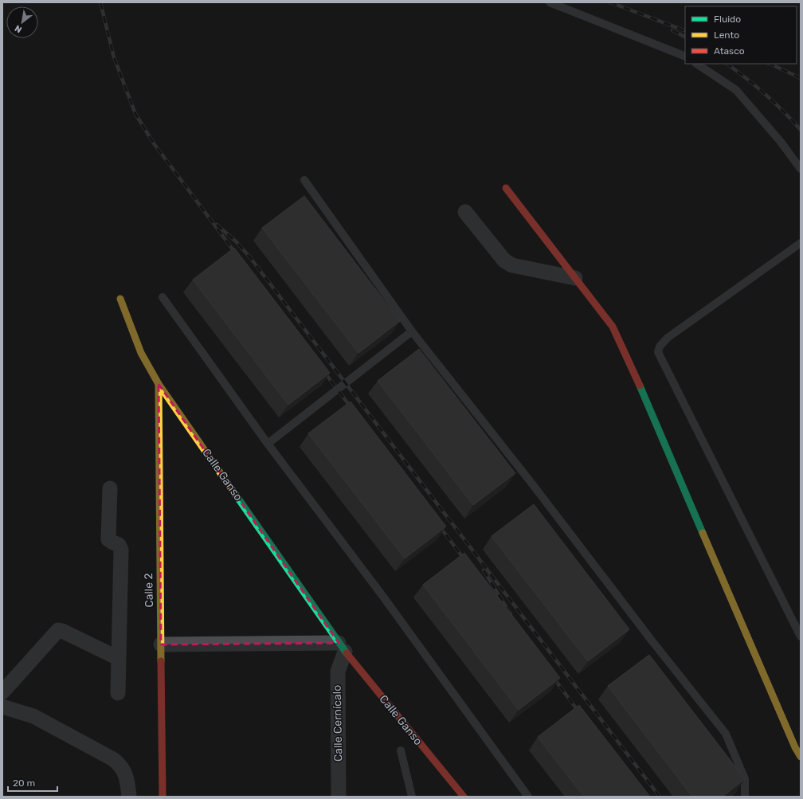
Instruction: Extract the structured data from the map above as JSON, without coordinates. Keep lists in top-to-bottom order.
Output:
{
  "streets": {
    "street": ["Calle Ganso", "Calle 2", "Calle Cernícalo"]
  },
  "crossings": [
    ["Calle Ganso", "Calle 2"],
    ["Calle Ganso", "Calle Cernícalo"]
  ],
  "legend": ["Fluido", "Lento", "Atasco"],
  "scale_bar": "20 m",
  "north": "bottom left"
}
